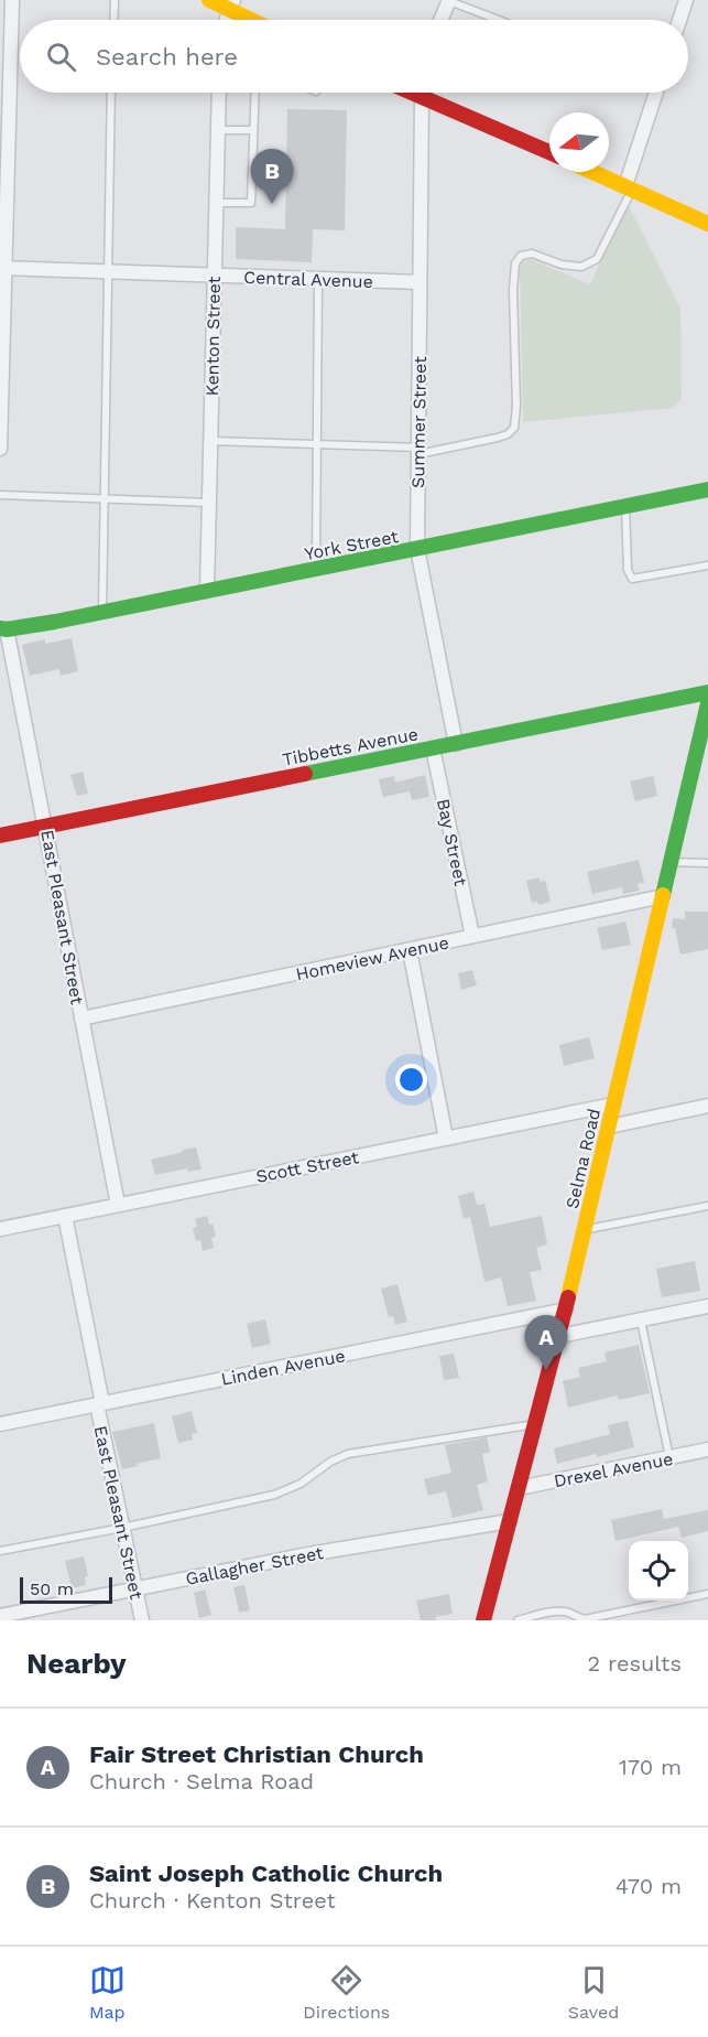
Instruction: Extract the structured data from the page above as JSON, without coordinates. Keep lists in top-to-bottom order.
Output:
{
  "streets": {
    "street": [
      "Central Avenue",
      "Kenton Street",
      "Summer Street",
      "York Street",
      "Tibbetts Avenue",
      "Bay Street",
      "East Pleasant Street",
      "Homeview Avenue",
      "Selma Road",
      "Scott Street",
      "Linden Avenue",
      "Drexel Avenue",
      "Gallagher Street"
    ]
  },
  "crossings": [
    ["Central Avenue", "Kenton Street"],
    ["Central Avenue", "Summer Street"],
    ["Kenton Street", "York Street"],
    ["Summer Street", "York Street"],
    ["Summer Street", "Tibbetts Avenue"],
    ["York Street", "East Pleasant Street"],
    ["Tibbetts Avenue", "Bay Street"],
    ["Tibbetts Avenue", "East Pleasant Street"],
    ["Bay Street", "Homeview Avenue"],
    ["East Pleasant Street", "Homeview Avenue"],
    ["East Pleasant Street", "Scott Street"],
    ["East Pleasant Street", "Linden Avenue"],
    ["East Pleasant Street", "Gallagher Street"],
    ["Homeview Avenue", "Selma Road"],
    ["Selma Road", "Scott Street"],
    ["Selma Road", "Linden Avenue"],
    ["Selma Road", "Drexel Avenue"],
    ["Selma Road", "Gallagher Street"]
  ],
  "scale_bar": "50 m",
  "north": "left",
  "page": {
    "search": "Search here",
    "pins": ["B", "A"],
    "scale": "50 m",
    "heading": ["Nearby", "2 results"],
    "list": [
      {
        "mark": "A",
        "name": "Fair Street Christian Church",
        "note": "Church · Selma Road",
        "value": "170 m"
      },
      {
        "mark": "B",
        "name": "Saint Joseph Catholic Church",
        "note": "Church · Kenton Street",
        "value": "470 m"
      }
    ],
    "nav": ["Map", "Directions", "Saved"]
  }
}
